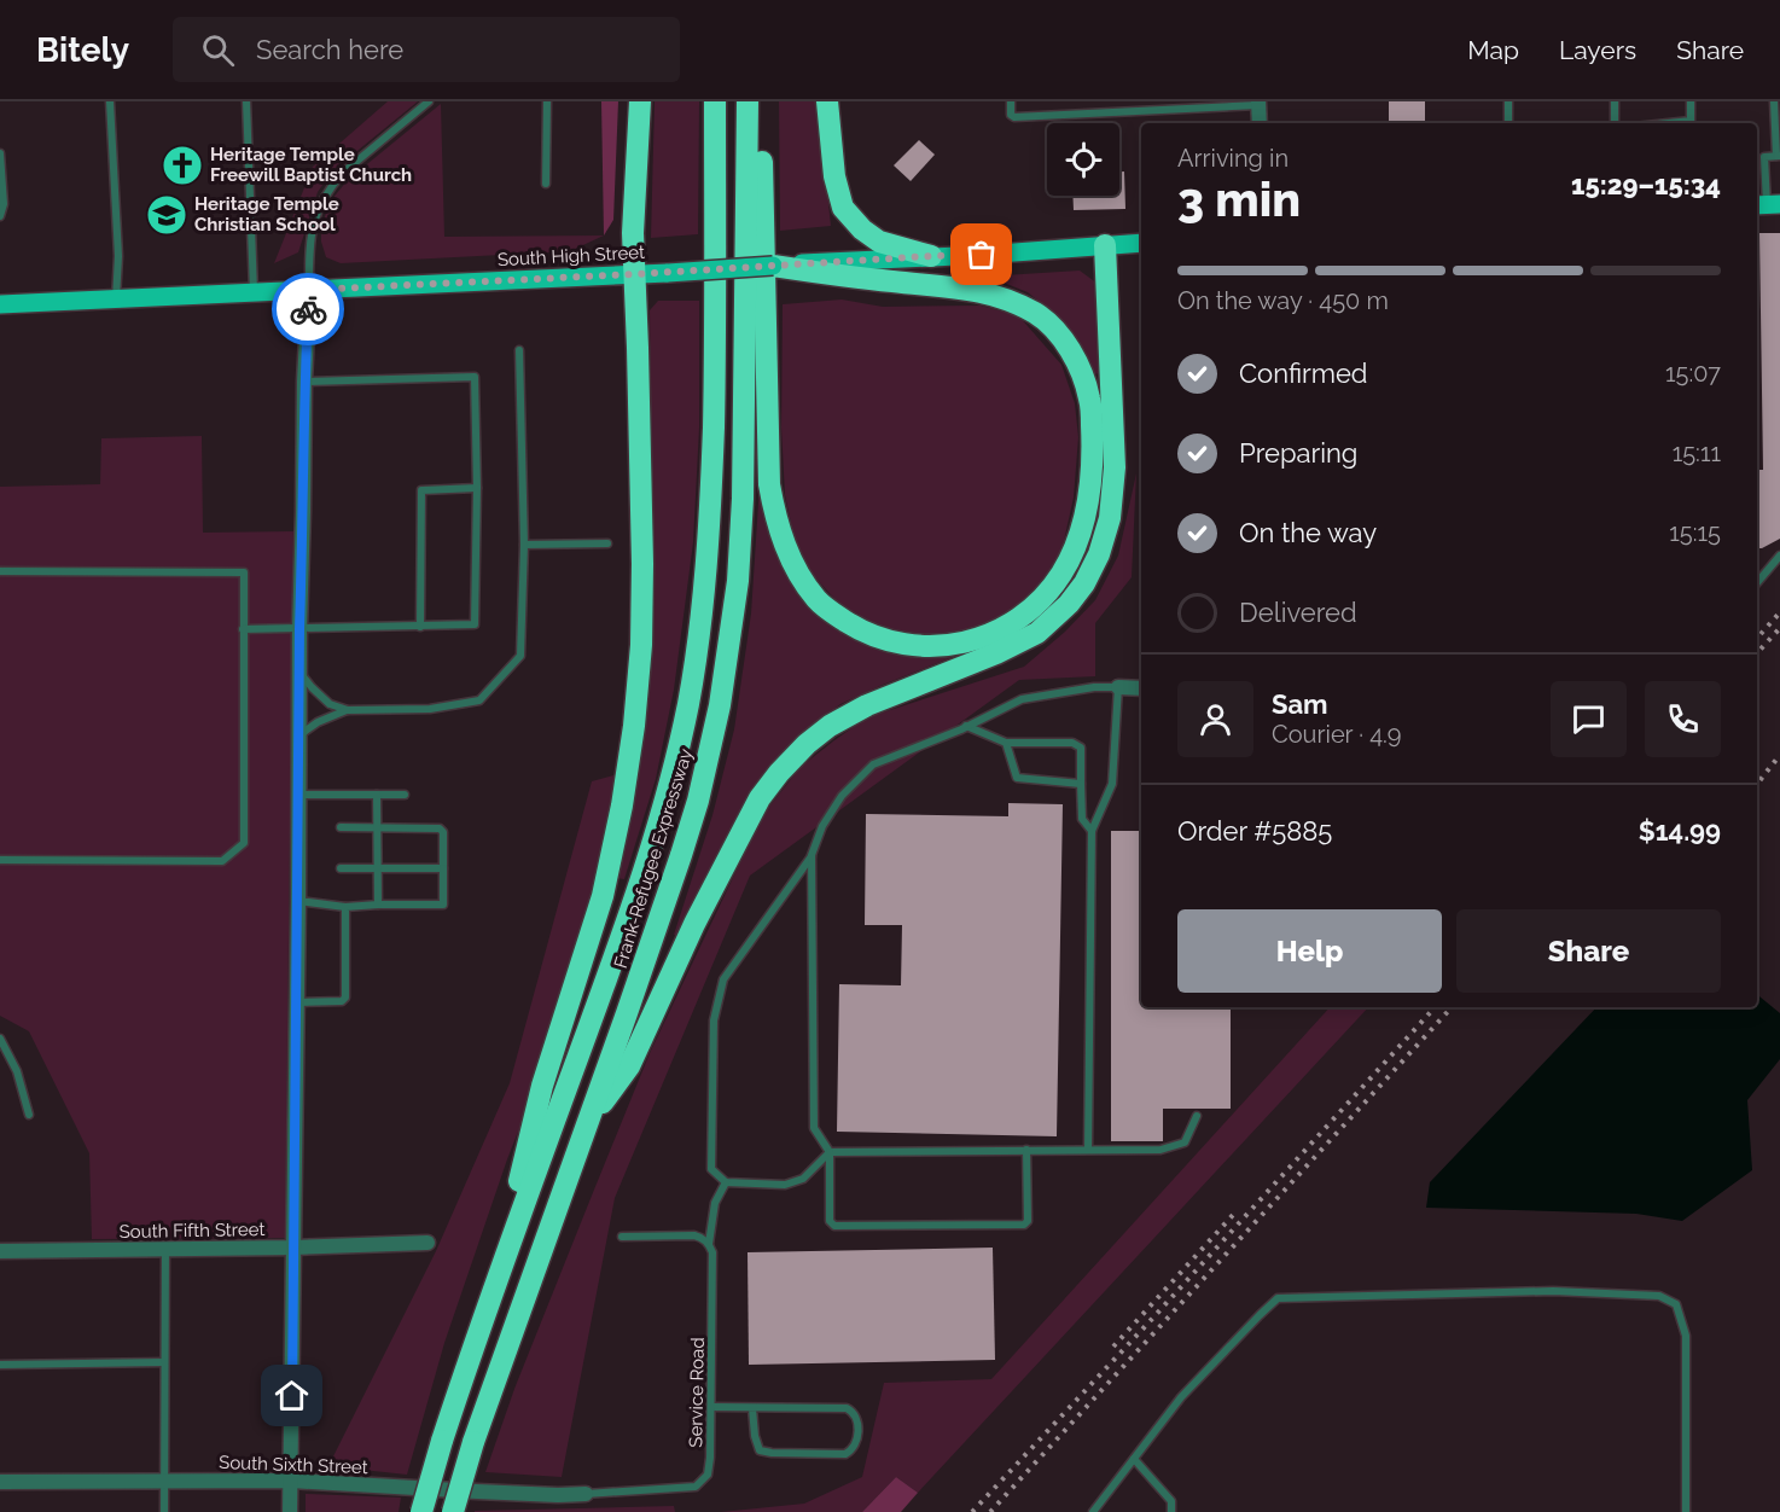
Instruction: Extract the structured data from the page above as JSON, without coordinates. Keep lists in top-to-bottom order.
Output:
{
  "streets": {
    "highway": ["Frank-Refugee Expressway"],
    "main road": ["South High Street"],
    "street": ["South Fifth Street", "South Sixth Street"],
    "lane": ["Service Road"]
  },
  "crossings": [
    ["Service Road", "South Sixth Street"]
  ],
  "places": {
    "church": ["Heritage Temple Freewill Baptist Church"],
    "school or university": ["Heritage Temple Christian School"]
  },
  "page": {
    "header": "Bitely",
    "search": "Search here",
    "nav": ["Map", "Layers", "Share"],
    "heading": ["3 min", "Arriving in", "15:29–15:34"],
    "panel": [
      "Sam",
      "Courier · 4.9",
      "Order #5885",
      "$14.99"
    ],
    "bar": "On the way · 450 m",
    "list": [
      ["Confirmed", "15:07"],
      ["Preparing", "15:11"],
      ["On the way", "15:15"],
      "Delivered"
    ],
    "buttons": ["Help", "Share"]
  }
}
